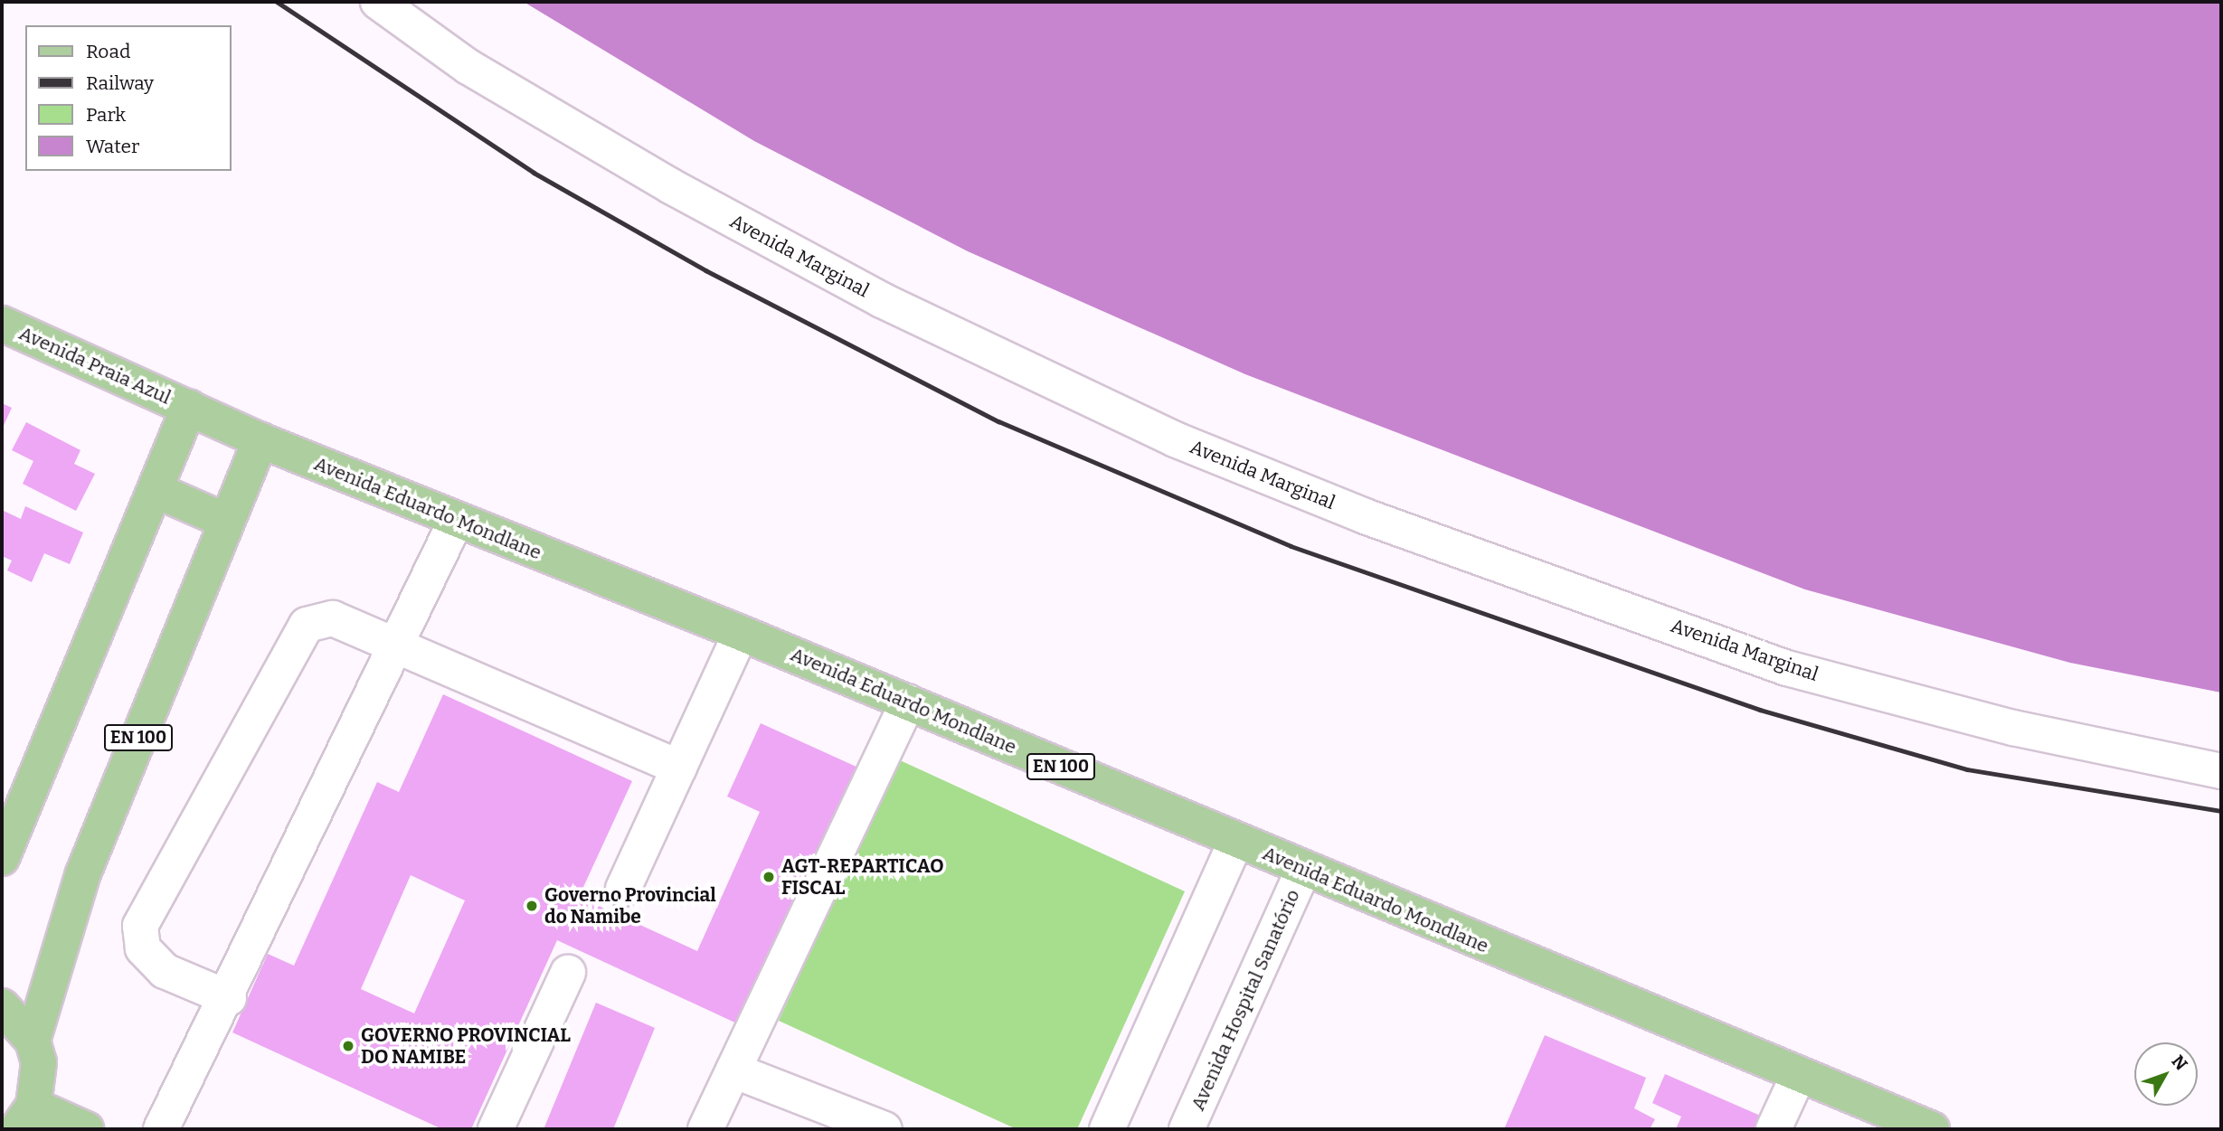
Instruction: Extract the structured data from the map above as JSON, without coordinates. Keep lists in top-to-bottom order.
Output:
{
  "streets": {
    "main road": ["Avenida Praia Azul", "Avenida Eduardo Mondlane", "EN 100"],
    "street": ["Avenida Marginal", "Avenida Hospital Sanatório"]
  },
  "crossings": [
    ["Avenida Praia Azul", "Avenida Eduardo Mondlane"],
    ["Avenida Eduardo Mondlane", "EN 100"],
    ["Avenida Eduardo Mondlane", "Avenida Hospital Sanatório"]
  ],
  "places": ["AGT-REPARTICAO FISCAL", "Governo Provincial do Namibe", "GOVERNO PROVINCIAL DO NAMIBE"],
  "legend": [
    "Road",
    "Railway",
    "Park",
    "Water"
  ],
  "north": "top right"
}
